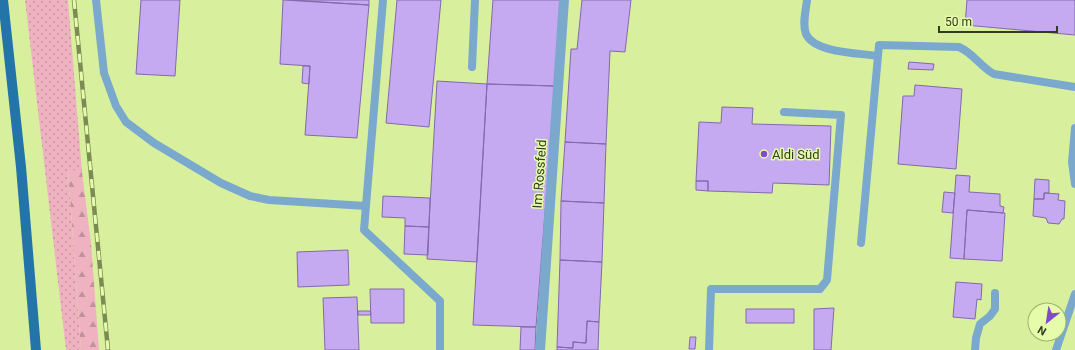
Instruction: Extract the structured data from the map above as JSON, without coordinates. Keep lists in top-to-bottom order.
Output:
{
  "streets": {
    "street": ["Im Rossfeld"]
  },
  "places": ["Aldi Süd"],
  "scale_bar": "50 m",
  "north": "bottom left"
}
